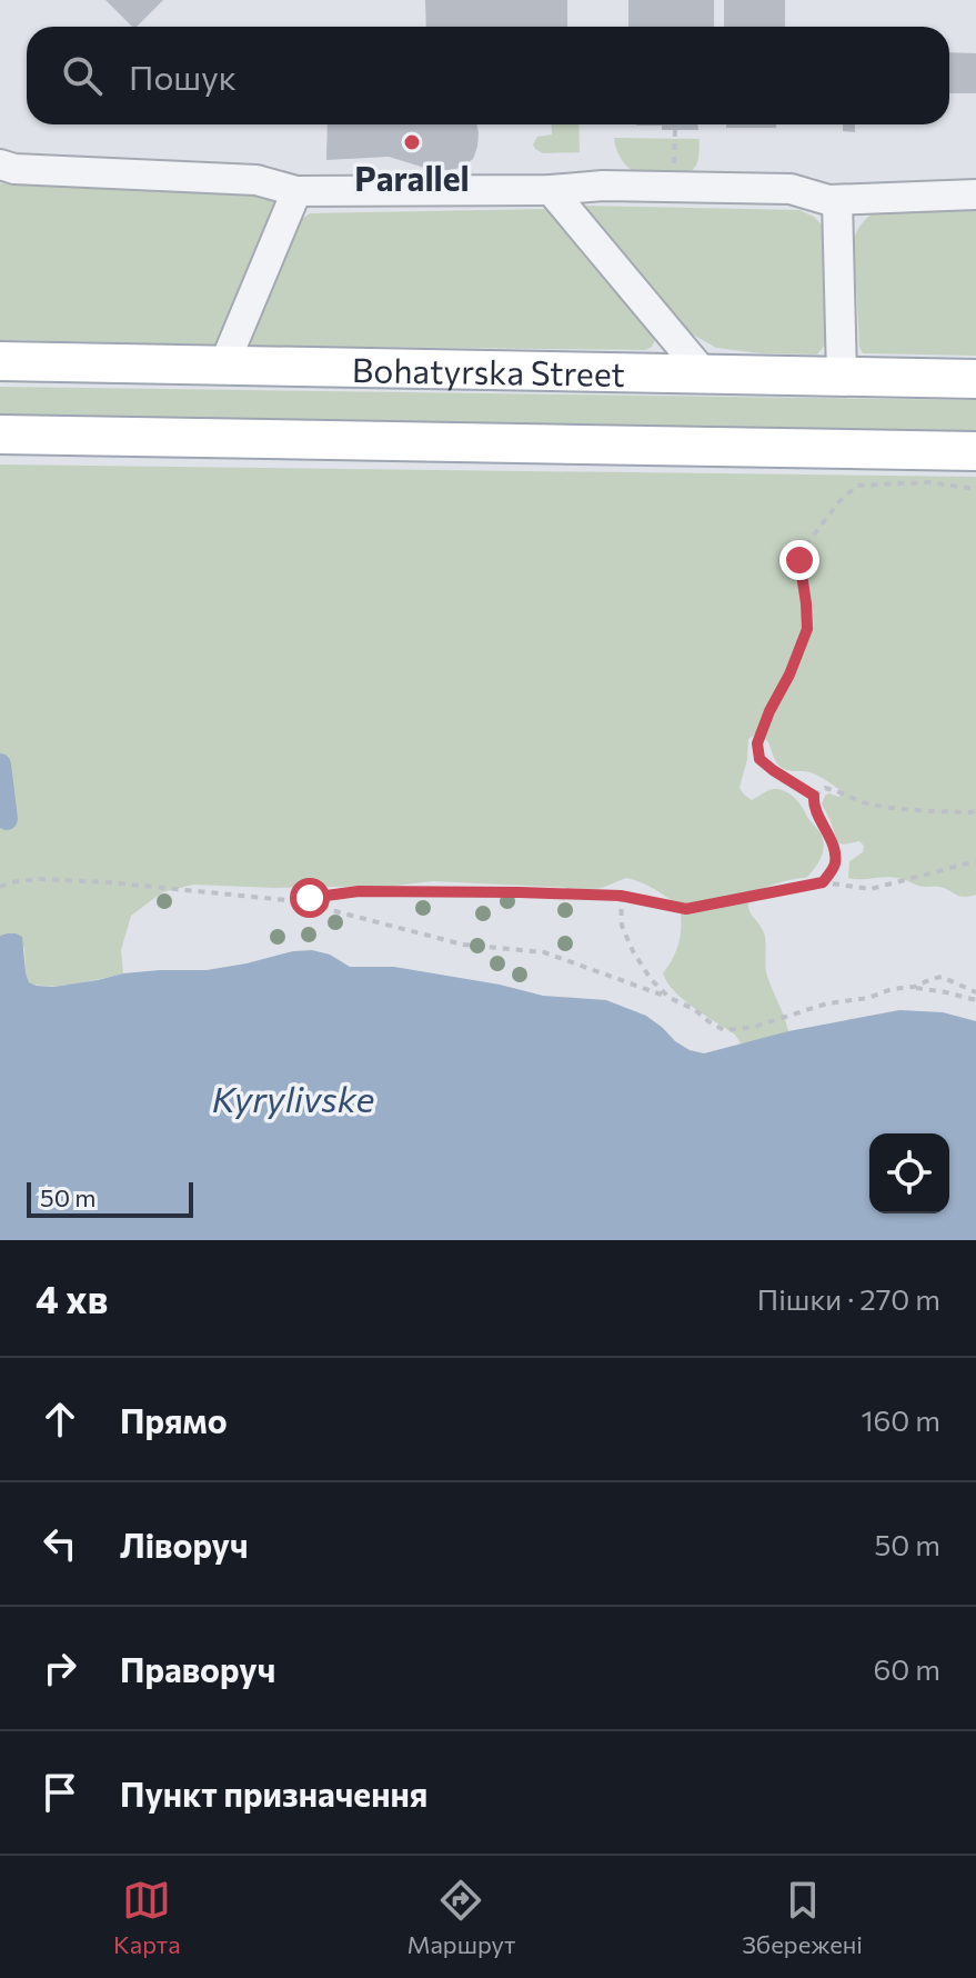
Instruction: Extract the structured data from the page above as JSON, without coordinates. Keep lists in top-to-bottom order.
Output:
{
  "streets": {
    "main road": ["Bohatyrska Street"]
  },
  "water": ["Kyrylivske"],
  "places": ["Parallel"],
  "scale_bar": "50 m",
  "page": {
    "search": "Пошук",
    "scale": "50 m",
    "heading": ["4 хв", "Пішки · 270 m"],
    "list": [
      ["Прямо", "160 m"],
      ["Ліворуч", "50 m"],
      ["Праворуч", "60 m"],
      "Пункт призначення"
    ],
    "nav": ["Карта", "Маршрут", "Збережені"]
  }
}
